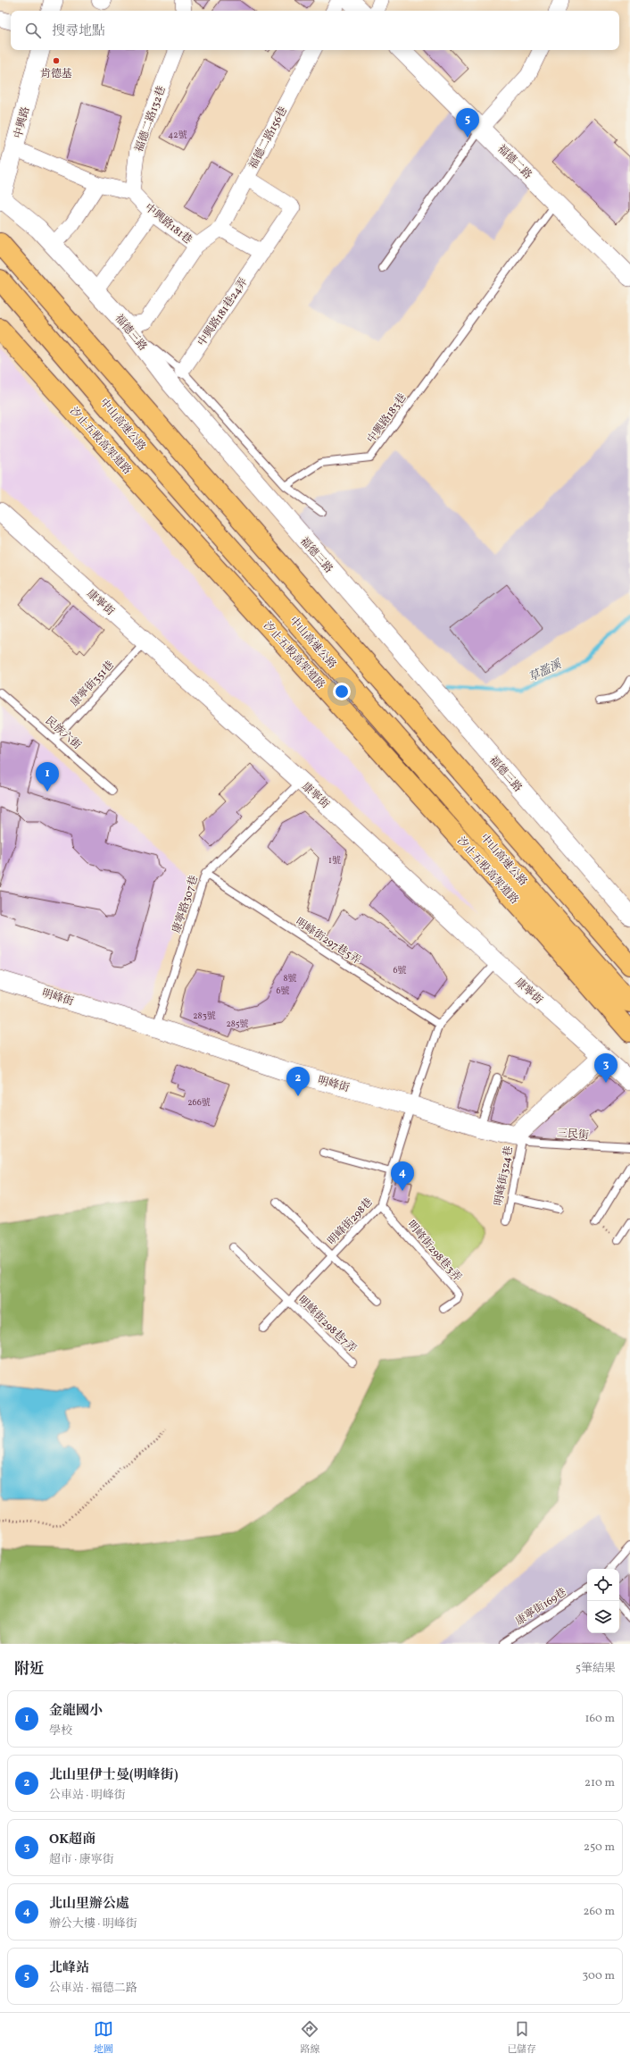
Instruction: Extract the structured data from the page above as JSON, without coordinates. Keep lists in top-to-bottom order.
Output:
{
  "streets": {
    "highway": ["中山高速公路", "汐止五股高架道路"],
    "street": [
      "福德二路132巷",
      "中興路",
      "福德二路156巷",
      "福德二路",
      "中興路181巷",
      "中興路181巷24弄",
      "福德三路",
      "康寧街",
      "明峰街"
    ],
    "lane": [
      "中興路183巷",
      "康寧街351巷",
      "民族六街",
      "康寧路307巷",
      "明峰街297巷5弄",
      "三民街",
      "明峰街324巷",
      "明峰街298巷",
      "明峰街298巷3弄",
      "明峰街298巷7弄",
      "康寧街169巷"
    ]
  },
  "crossings": [
    ["福德二路132巷", "中興路181巷"],
    ["中興路", "福德三路"],
    ["福德二路156巷", "中興路181巷"],
    ["福德二路156巷", "中興路181巷24弄"],
    ["福德二路", "中興路183巷"],
    ["康寧街", "康寧街351巷"],
    ["康寧街", "康寧路307巷"],
    ["康寧街351巷", "民族六街"],
    ["康寧路307巷", "明峰街297巷5弄"],
    ["康寧路307巷", "明峰街"],
    ["明峰街297巷5弄", "明峰街298巷"],
    ["明峰街", "三民街"],
    ["明峰街", "明峰街324巷"],
    ["明峰街", "明峰街298巷"],
    ["三民街", "明峰街324巷"],
    ["明峰街298巷", "明峰街298巷3弄"],
    ["明峰街298巷", "明峰街298巷7弄"]
  ],
  "water": ["草濫溪"],
  "places": ["肯德基"],
  "house_numbers": [
    "42號",
    "1號",
    "6號",
    "8號",
    "6號",
    "283號",
    "285號",
    "266號"
  ],
  "page": {
    "search": "搜尋地點",
    "pins": [
      "5",
      "1",
      "3",
      "2",
      "4"
    ],
    "heading": ["附近", "5筆結果"],
    "list": [
      {
        "mark": "1",
        "name": "金龍國小",
        "note": "學校",
        "value": "160 m"
      },
      {
        "mark": "2",
        "name": "北山里伊士曼(明峰街)",
        "note": "公車站 · 明峰街",
        "value": "210 m"
      },
      {
        "mark": "3",
        "name": "OK超商",
        "note": "超市 · 康寧街",
        "value": "250 m"
      },
      {
        "mark": "4",
        "name": "北山里辦公處",
        "note": "辦公大樓 · 明峰街",
        "value": "260 m"
      },
      {
        "mark": "5",
        "name": "北峰站",
        "note": "公車站 · 福德二路",
        "value": "300 m"
      }
    ],
    "nav": ["地圖", "路線", "已儲存"]
  }
}
